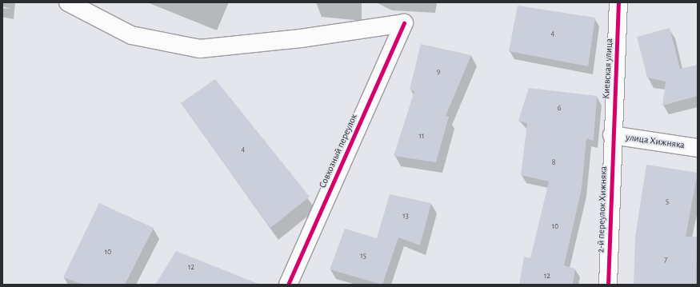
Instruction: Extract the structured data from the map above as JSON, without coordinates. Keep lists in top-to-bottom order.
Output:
{
  "streets": {
    "street": [
      "Киевская улица",
      "улица Хижняка",
      "Совхозный переулок",
      "2-й переулок Хижняка"
    ]
  },
  "crossings": [
    ["Киевская улица", "улица Хижняка"],
    ["Киевская улица", "2-й переулок Хижняка"],
    ["улица Хижняка", "2-й переулок Хижняка"]
  ],
  "house_numbers": [
    "4",
    "9",
    "6",
    "11",
    "4",
    "8",
    "5",
    "13",
    "10",
    "10",
    "15",
    "7",
    "12",
    "12"
  ]
}
